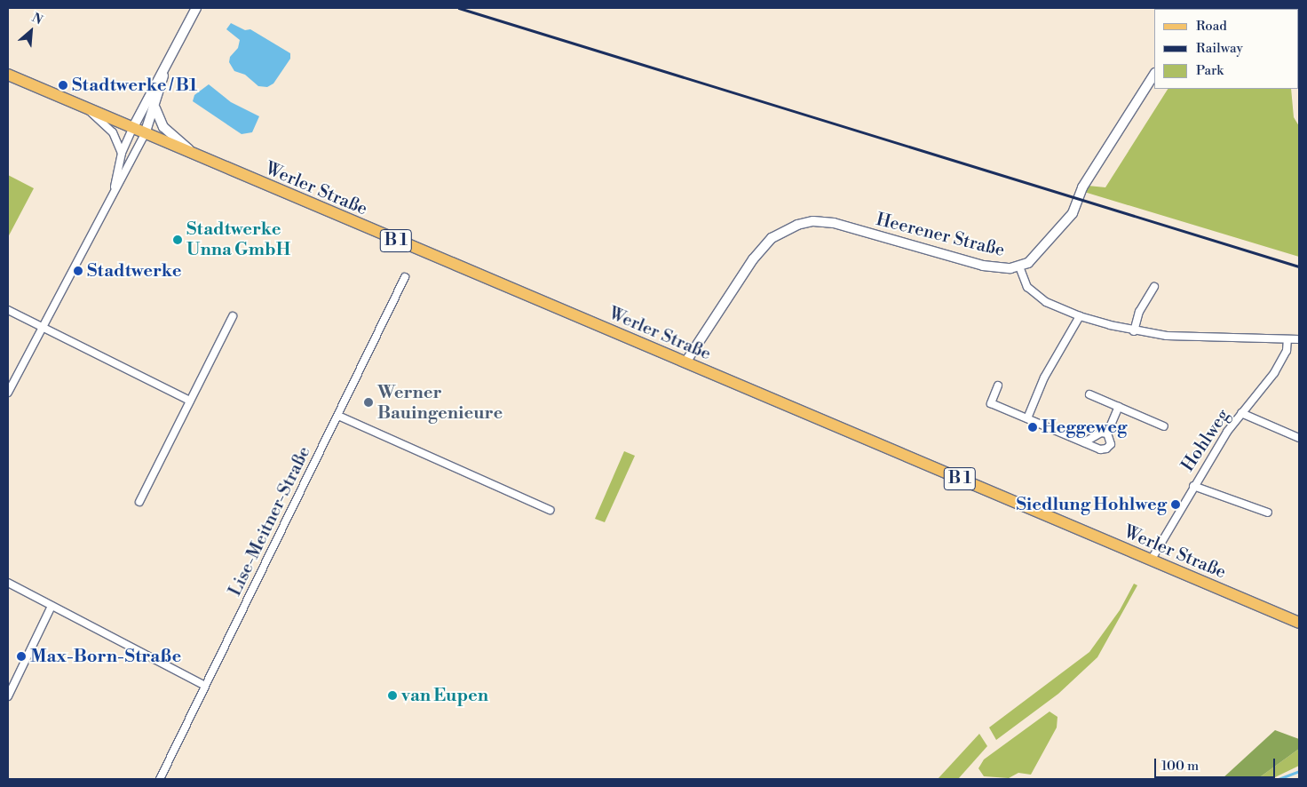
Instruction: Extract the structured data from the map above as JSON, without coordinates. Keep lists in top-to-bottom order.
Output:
{
  "streets": {
    "main road": ["Werler Straße", "B 1"],
    "street": ["Heerener Straße", "Hohlweg", "Lise-Meitner-Straße"]
  },
  "crossings": [
    ["Werler Straße", "Heerener Straße"],
    ["Werler Straße", "Hohlweg"]
  ],
  "places": [
    "Stadtwerke / B1",
    "Stadtwerke Unna GmbH",
    "Stadtwerke",
    "Werner Bauingenieure",
    "Heggeweg",
    "Siedlung Hohlweg",
    "Max-Born-Straße",
    "van Eupen"
  ],
  "legend": ["Road", "Railway", "Park"],
  "scale_bar": "100 m",
  "north": "top right"
}
